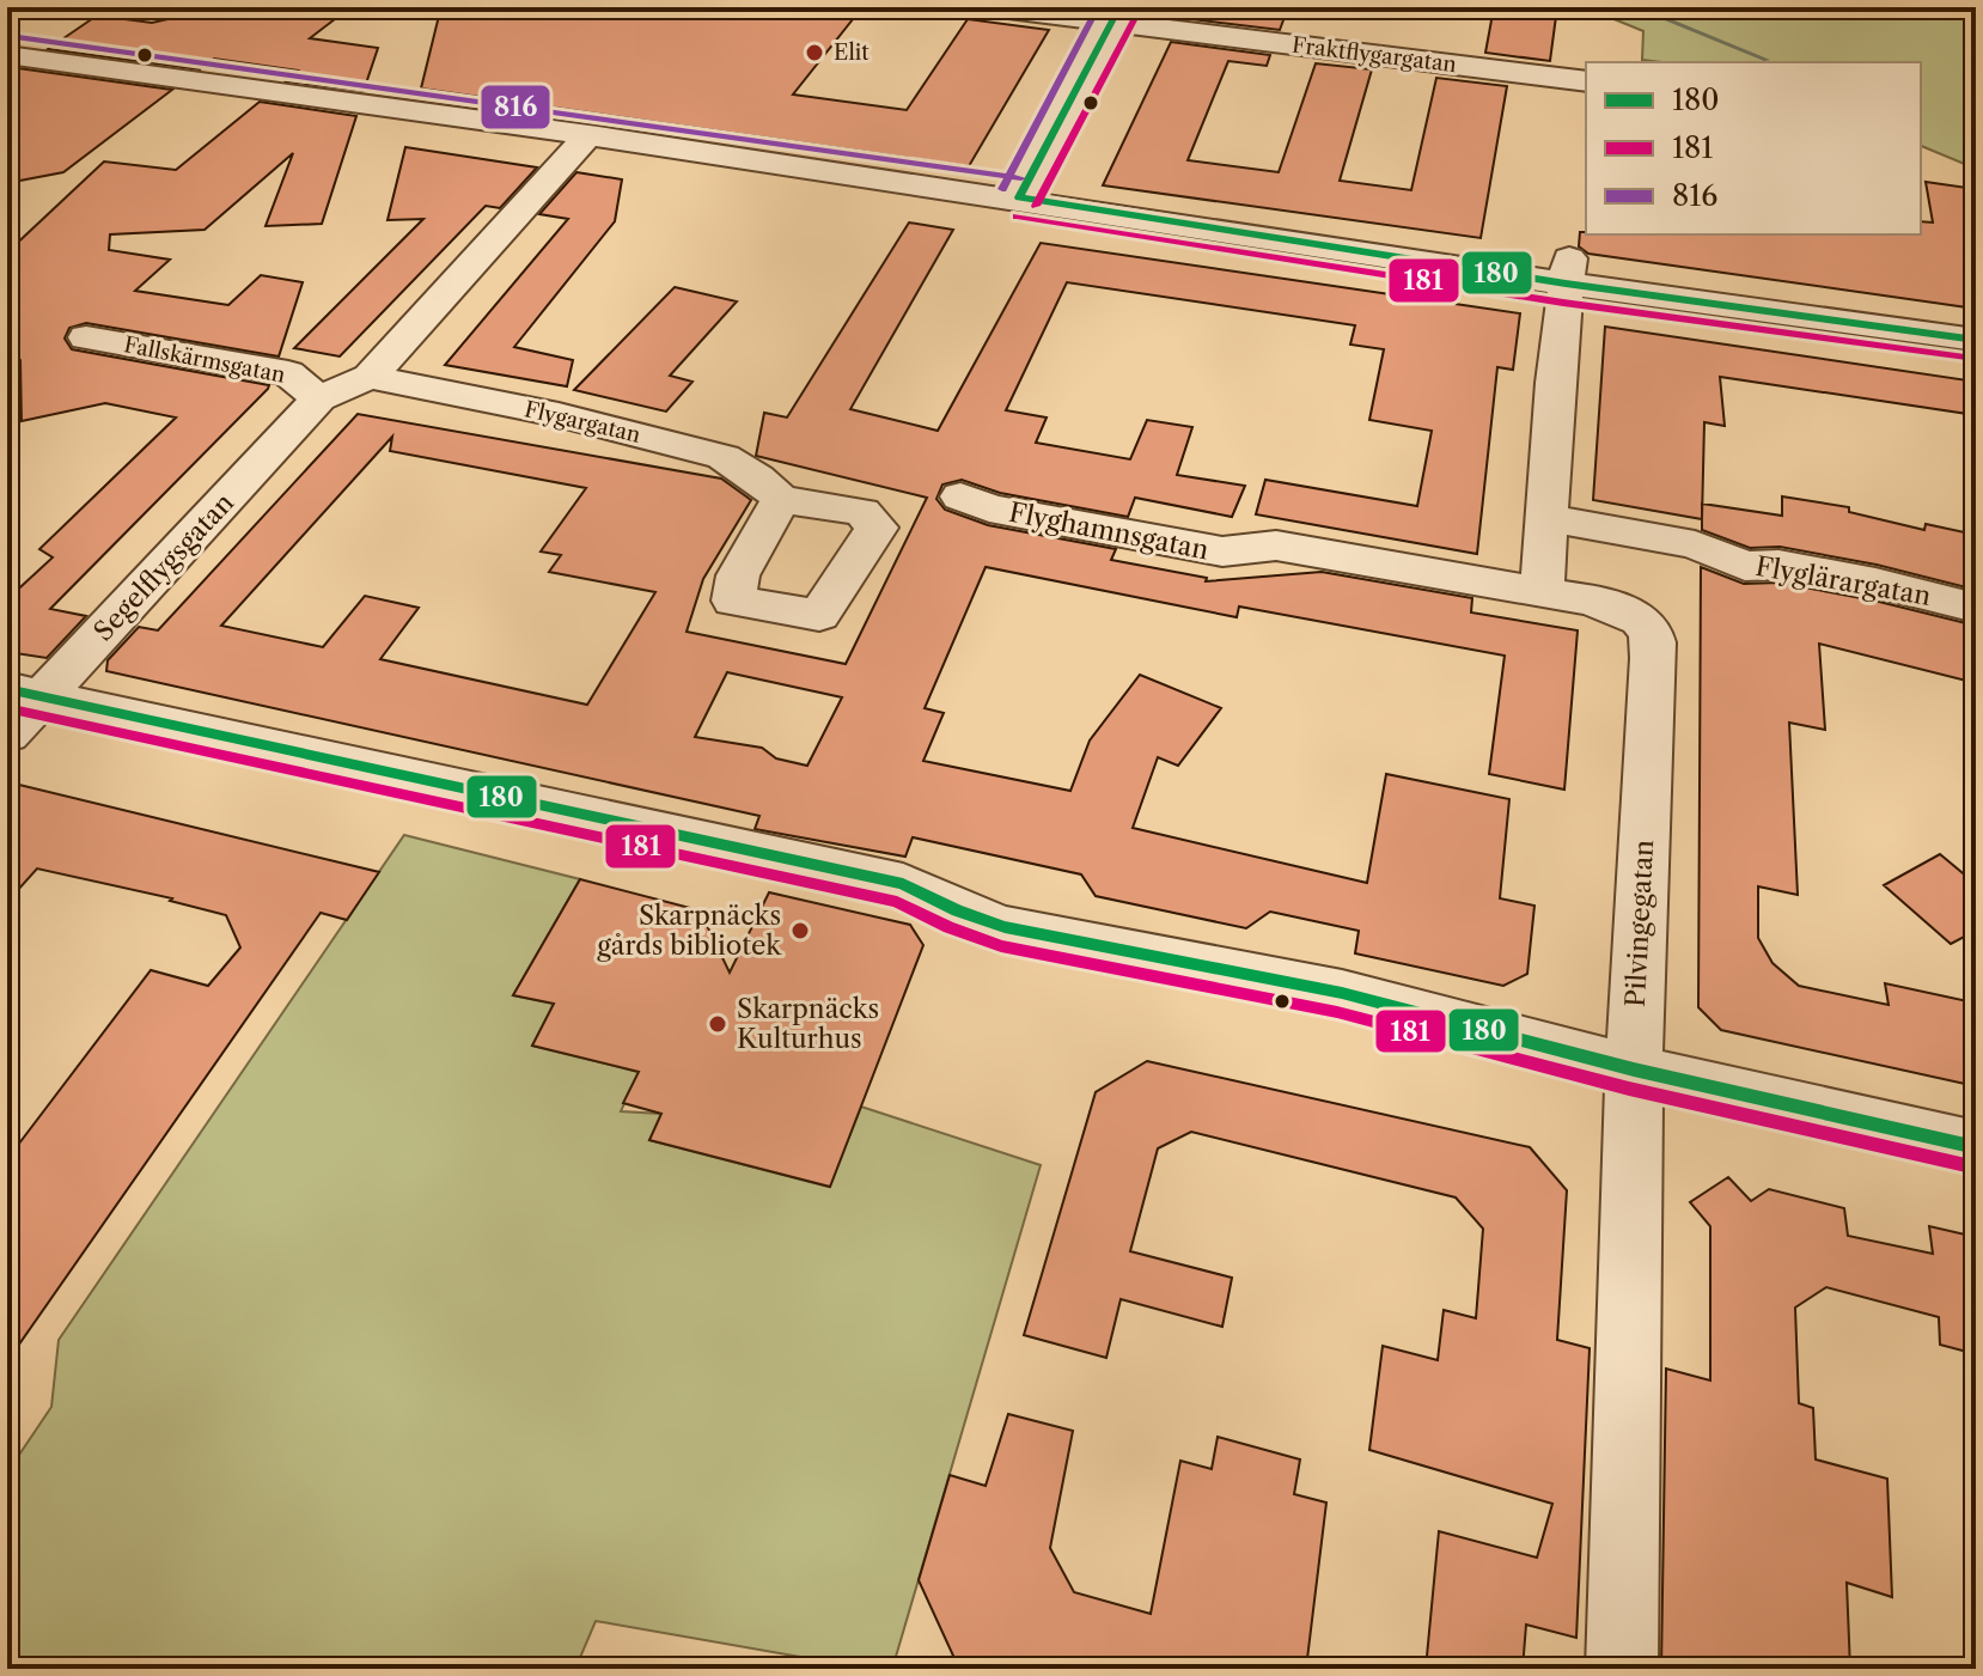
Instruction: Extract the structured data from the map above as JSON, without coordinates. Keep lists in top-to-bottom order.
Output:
{
  "streets": {
    "street": [
      "Fraktflygargatan",
      "Fallskärmsgatan",
      "Flygargatan",
      "Flyghamnsgatan",
      "Segelflygsgatan",
      "Flyglärargatan",
      "Pilvingegatan"
    ]
  },
  "crossings": [
    ["Fallskärmsgatan", "Flygargatan"],
    ["Fallskärmsgatan", "Segelflygsgatan"],
    ["Flyghamnsgatan", "Pilvingegatan"]
  ],
  "places": ["Elit", "Skarpnäcks gårds bibliotek", "Skarpnäcks Kulturhus"],
  "lines": ["transit line 180", "transit line 816", "transit line 181"],
  "legend": ["180", "181", "816"]
}
